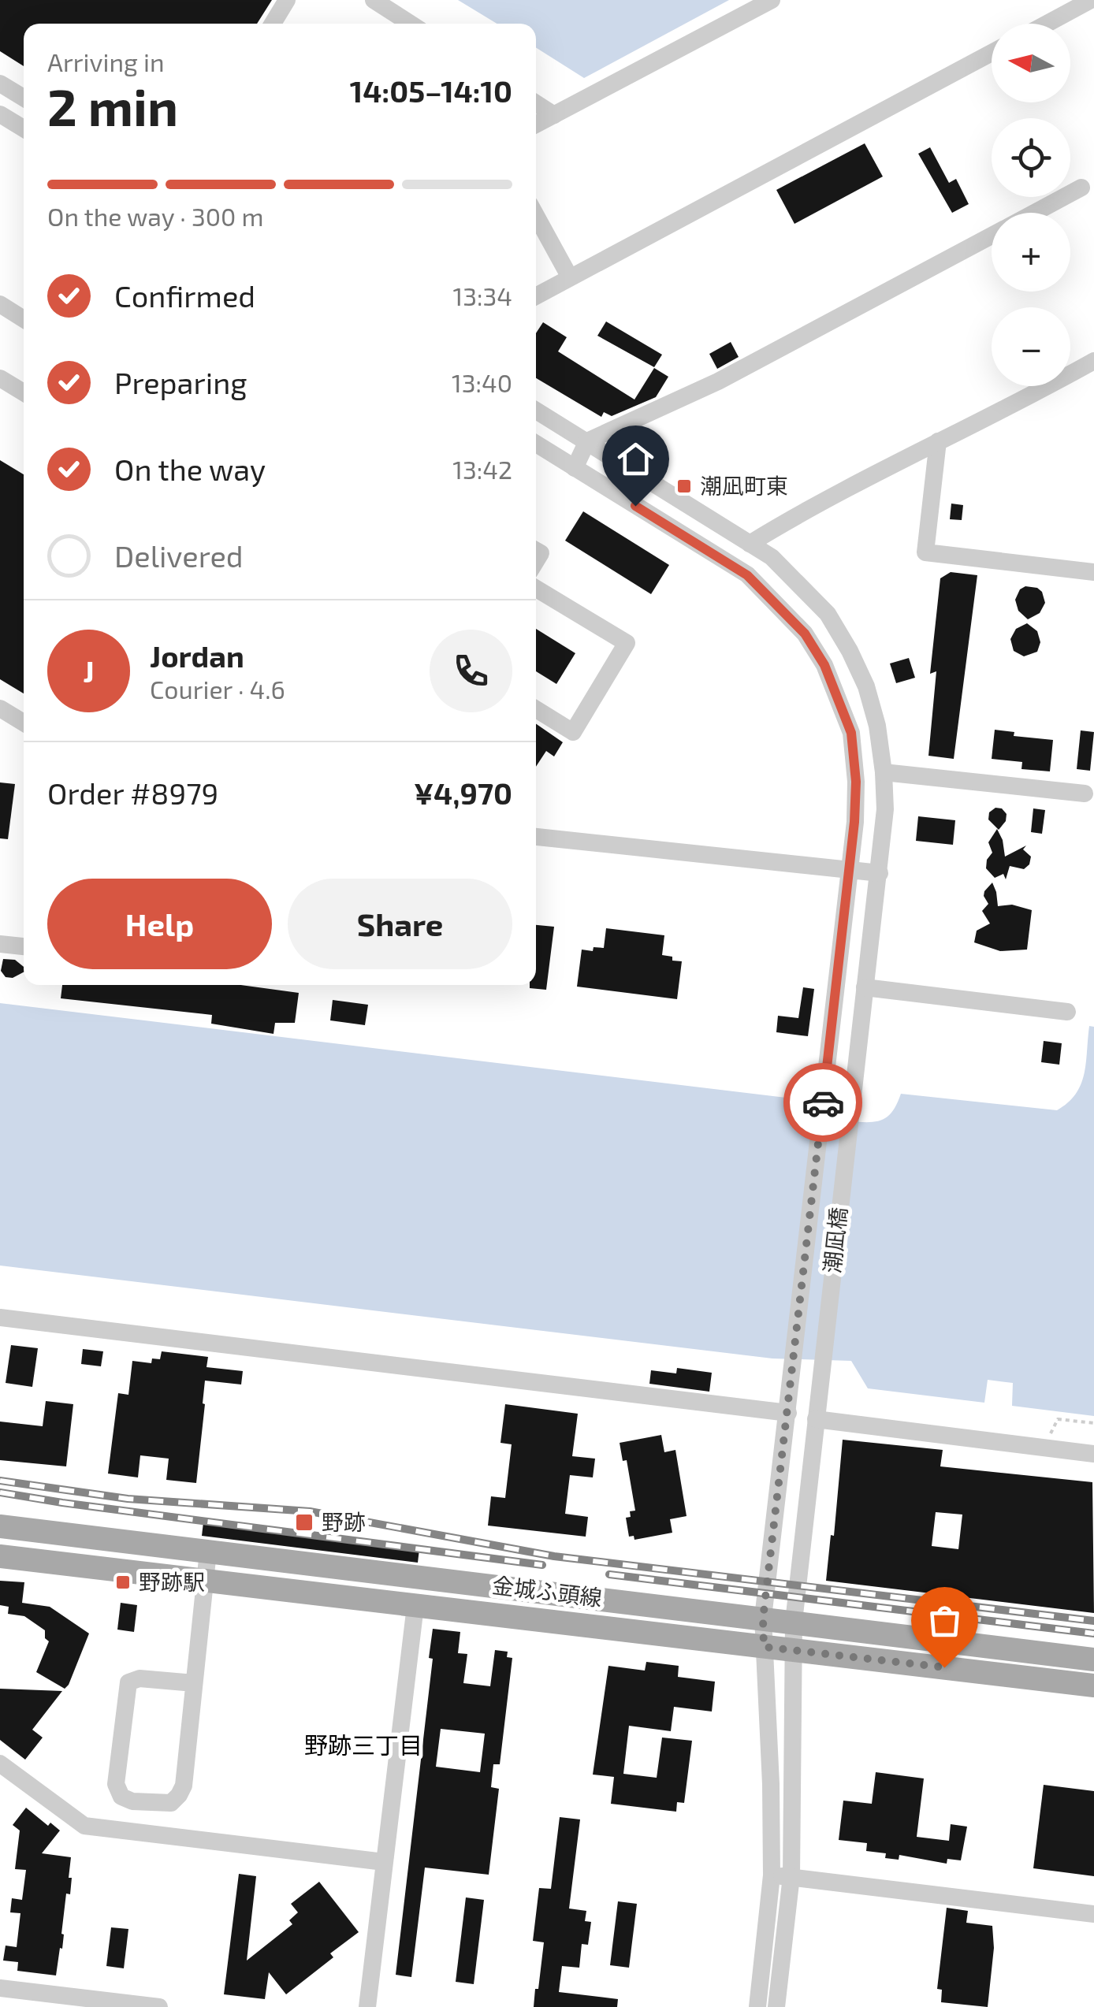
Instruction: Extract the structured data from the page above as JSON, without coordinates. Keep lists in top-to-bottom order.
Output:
{
  "streets": {
    "main road": ["金城ふ頭線"],
    "street": ["潮凪橋"]
  },
  "crossings": [
    ["潮凪橋", "金城ふ頭線"]
  ],
  "districts": ["野跡三丁目"],
  "places": {
    "transit": ["潮凪町東", "野跡", "野跡駅"]
  },
  "north": "left",
  "page": {
    "map_buttons": ["+", "−"],
    "heading": ["2 min", "Arriving in", "14:05–14:10"],
    "panel": [
      "Jordan",
      "Courier · 4.6",
      "Order #8979",
      "¥4,970"
    ],
    "bar": "On the way · 300 m",
    "list": [
      ["Confirmed", "13:34"],
      ["Preparing", "13:40"],
      ["On the way", "13:42"],
      "Delivered"
    ],
    "round": "J",
    "buttons": ["Help", "Share"]
  }
}
